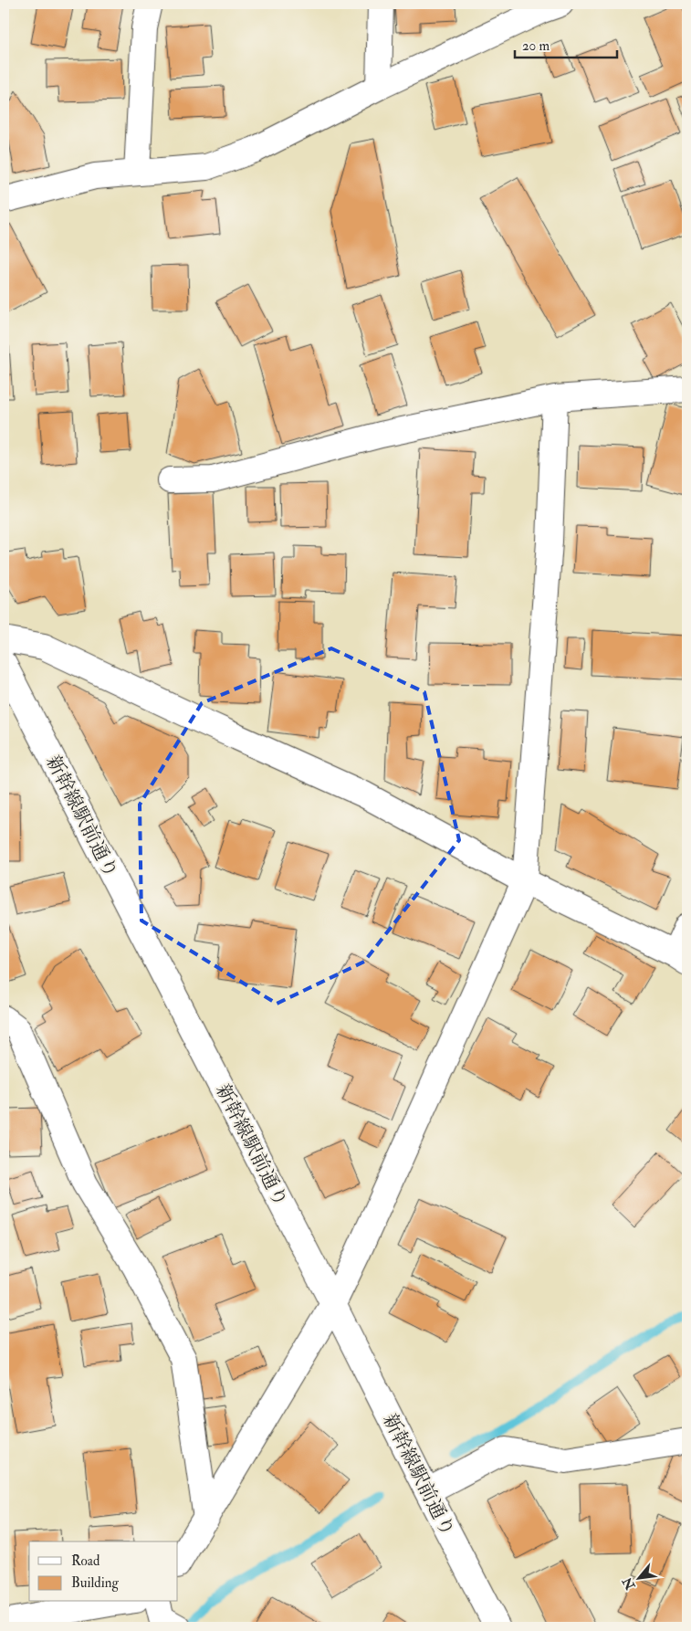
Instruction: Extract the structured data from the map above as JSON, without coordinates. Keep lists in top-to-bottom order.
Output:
{
  "streets": {
    "street": ["新幹線駅前通り"]
  },
  "legend": ["Road", "Building"],
  "scale_bar": "20 m",
  "north": "bottom left"
}
